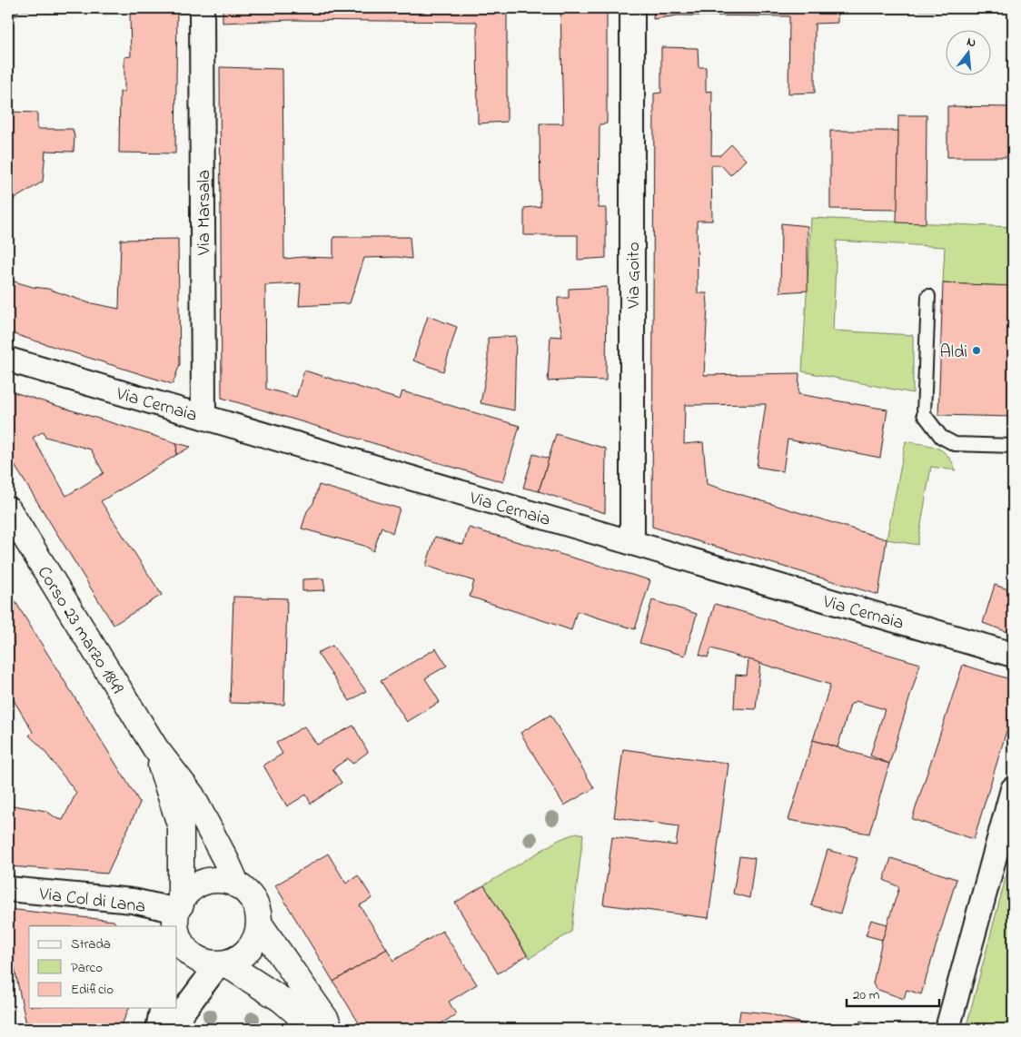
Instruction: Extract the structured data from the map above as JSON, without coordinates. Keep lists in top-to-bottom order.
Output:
{
  "streets": {
    "street": [
      "Via Marsala",
      "Via Goito",
      "Via Cernaia",
      "Corso 23 marzo 1849",
      "Via Col di Lana"
    ]
  },
  "crossings": [
    ["Via Marsala", "Via Cernaia"],
    ["Via Goito", "Via Cernaia"],
    ["Corso 23 marzo 1849", "Via Col di Lana"]
  ],
  "places": ["Aldi"],
  "legend": ["Strada", "Parco", "Edificio"],
  "scale_bar": "20 m",
  "north": "top"
}
